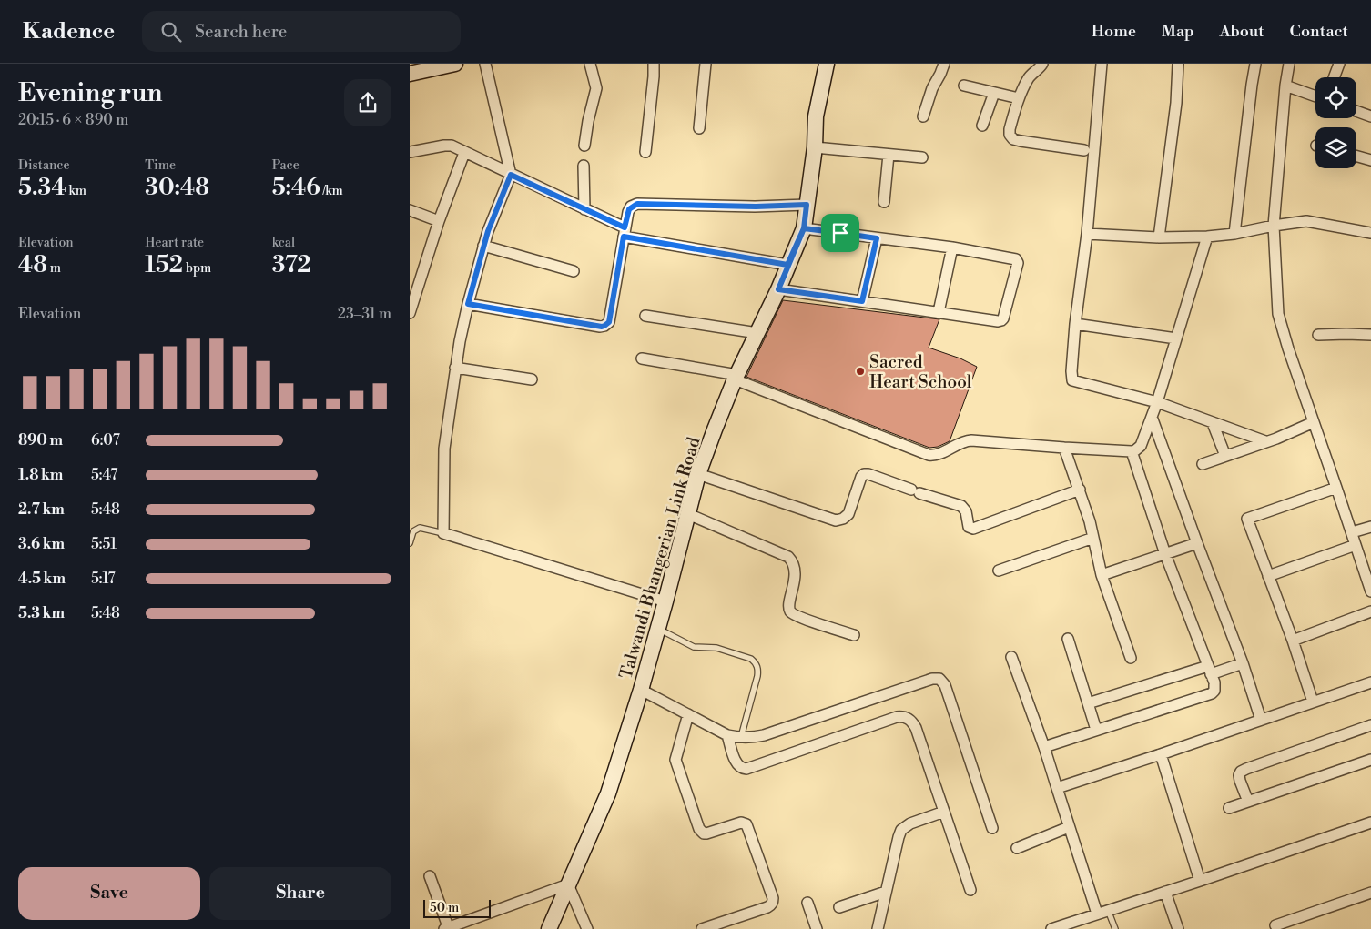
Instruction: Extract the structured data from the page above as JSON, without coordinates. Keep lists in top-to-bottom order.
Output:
{
  "streets": {
    "street": ["Talwandi Bhangerian Link Road"]
  },
  "places": ["Sacred Heart School"],
  "scale_bar": "50 m",
  "page": {
    "header": "Kadence",
    "search": "Search here",
    "nav": [
      "Home",
      "Map",
      "About",
      "Contact"
    ],
    "heading": ["Evening run", "20:15 · 6 × 890 m"],
    "stats": [
      ["Distance", "5.34 km"],
      ["Time", "30:48"],
      ["Pace", "5:46 /km"],
      ["Elevation", "48 m"],
      ["Heart rate", "152 bpm"],
      ["kcal", "372"]
    ],
    "chart": ["Elevation", "23–31 m"],
    "list": [
      {
        "name": "890 m",
        "note": "6:07"
      },
      {
        "name": "1.8 km",
        "note": "5:47"
      },
      {
        "name": "2.7 km",
        "note": "5:48"
      },
      {
        "name": "3.6 km",
        "note": "5:51"
      },
      {
        "name": "4.5 km",
        "note": "5:17"
      },
      {
        "name": "5.3 km",
        "note": "5:48"
      }
    ],
    "buttons": ["Save", "Share"],
    "scale": "50 m"
  }
}
